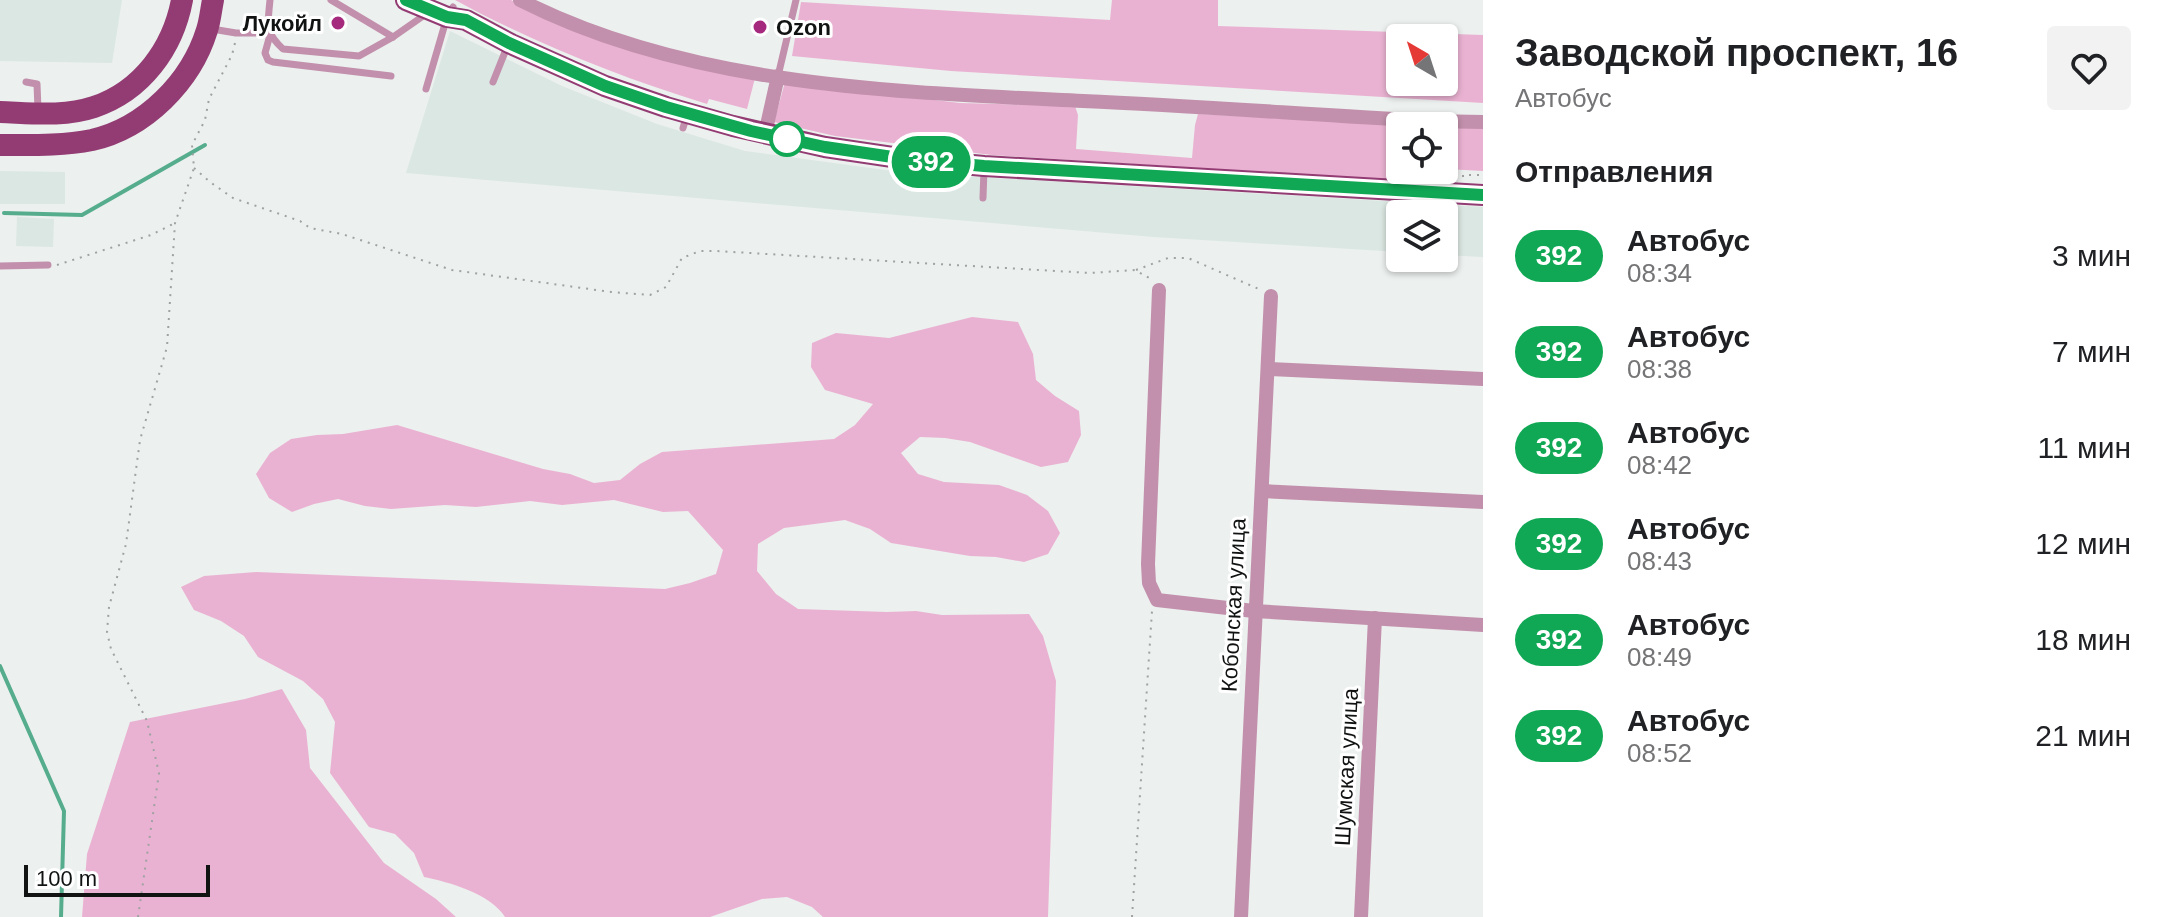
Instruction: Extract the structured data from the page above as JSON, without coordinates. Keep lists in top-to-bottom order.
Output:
{
  "streets": {
    "street": ["Кобонская улица", "Шумская улица"]
  },
  "places": ["Лукойл", "Ozon"],
  "lines": ["bus line 392"],
  "scale_bar": "100 m",
  "north": "top left",
  "page": {
    "on_map": "392",
    "heading": [
      ["Заводской проспект, 16", "Автобус"],
      "Отправления"
    ],
    "list": [
      {
        "mark": "392",
        "name": "Автобус",
        "note": "08:34",
        "value": "3 мин"
      },
      {
        "mark": "392",
        "name": "Автобус",
        "note": "08:38",
        "value": "7 мин"
      },
      {
        "mark": "392",
        "name": "Автобус",
        "note": "08:42",
        "value": "11 мин"
      },
      {
        "mark": "392",
        "name": "Автобус",
        "note": "08:43",
        "value": "12 мин"
      },
      {
        "mark": "392",
        "name": "Автобус",
        "note": "08:49",
        "value": "18 мин"
      },
      {
        "mark": "392",
        "name": "Автобус",
        "note": "08:52",
        "value": "21 мин"
      }
    ],
    "scale": "100 m"
  }
}
